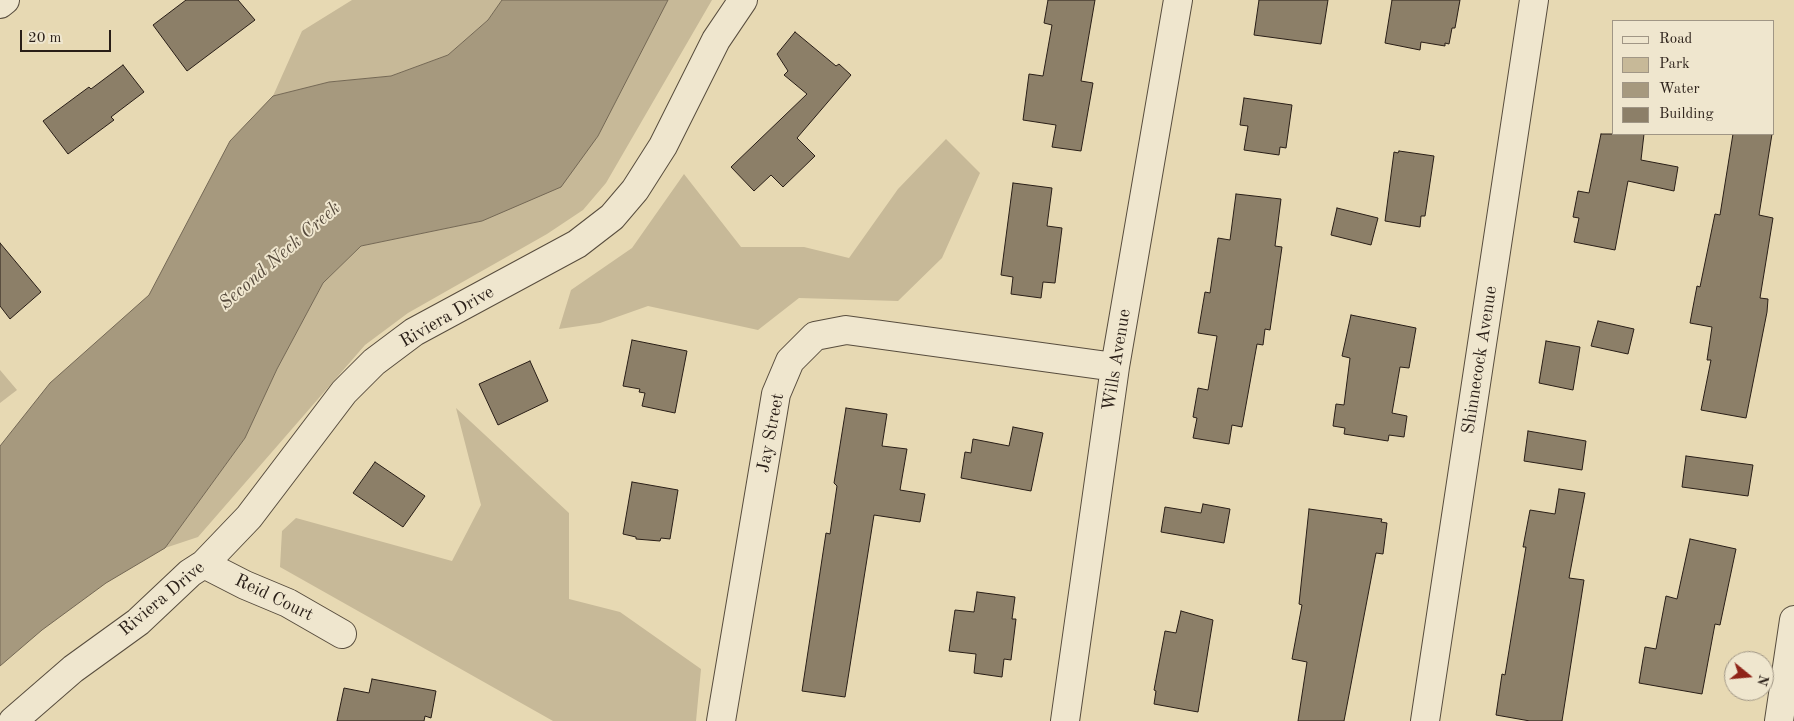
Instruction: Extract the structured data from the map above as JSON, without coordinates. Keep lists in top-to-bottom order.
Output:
{
  "streets": {
    "street": [
      "Riviera Drive",
      "Wills Avenue",
      "Shinnecock Avenue",
      "Jay Street",
      "Reid Court"
    ]
  },
  "crossings": [
    ["Riviera Drive", "Reid Court"],
    ["Wills Avenue", "Jay Street"]
  ],
  "water": ["Second Neck Creek"],
  "legend": [
    "Road",
    "Park",
    "Water",
    "Building"
  ],
  "scale_bar": "20 m",
  "north": "right"
}
